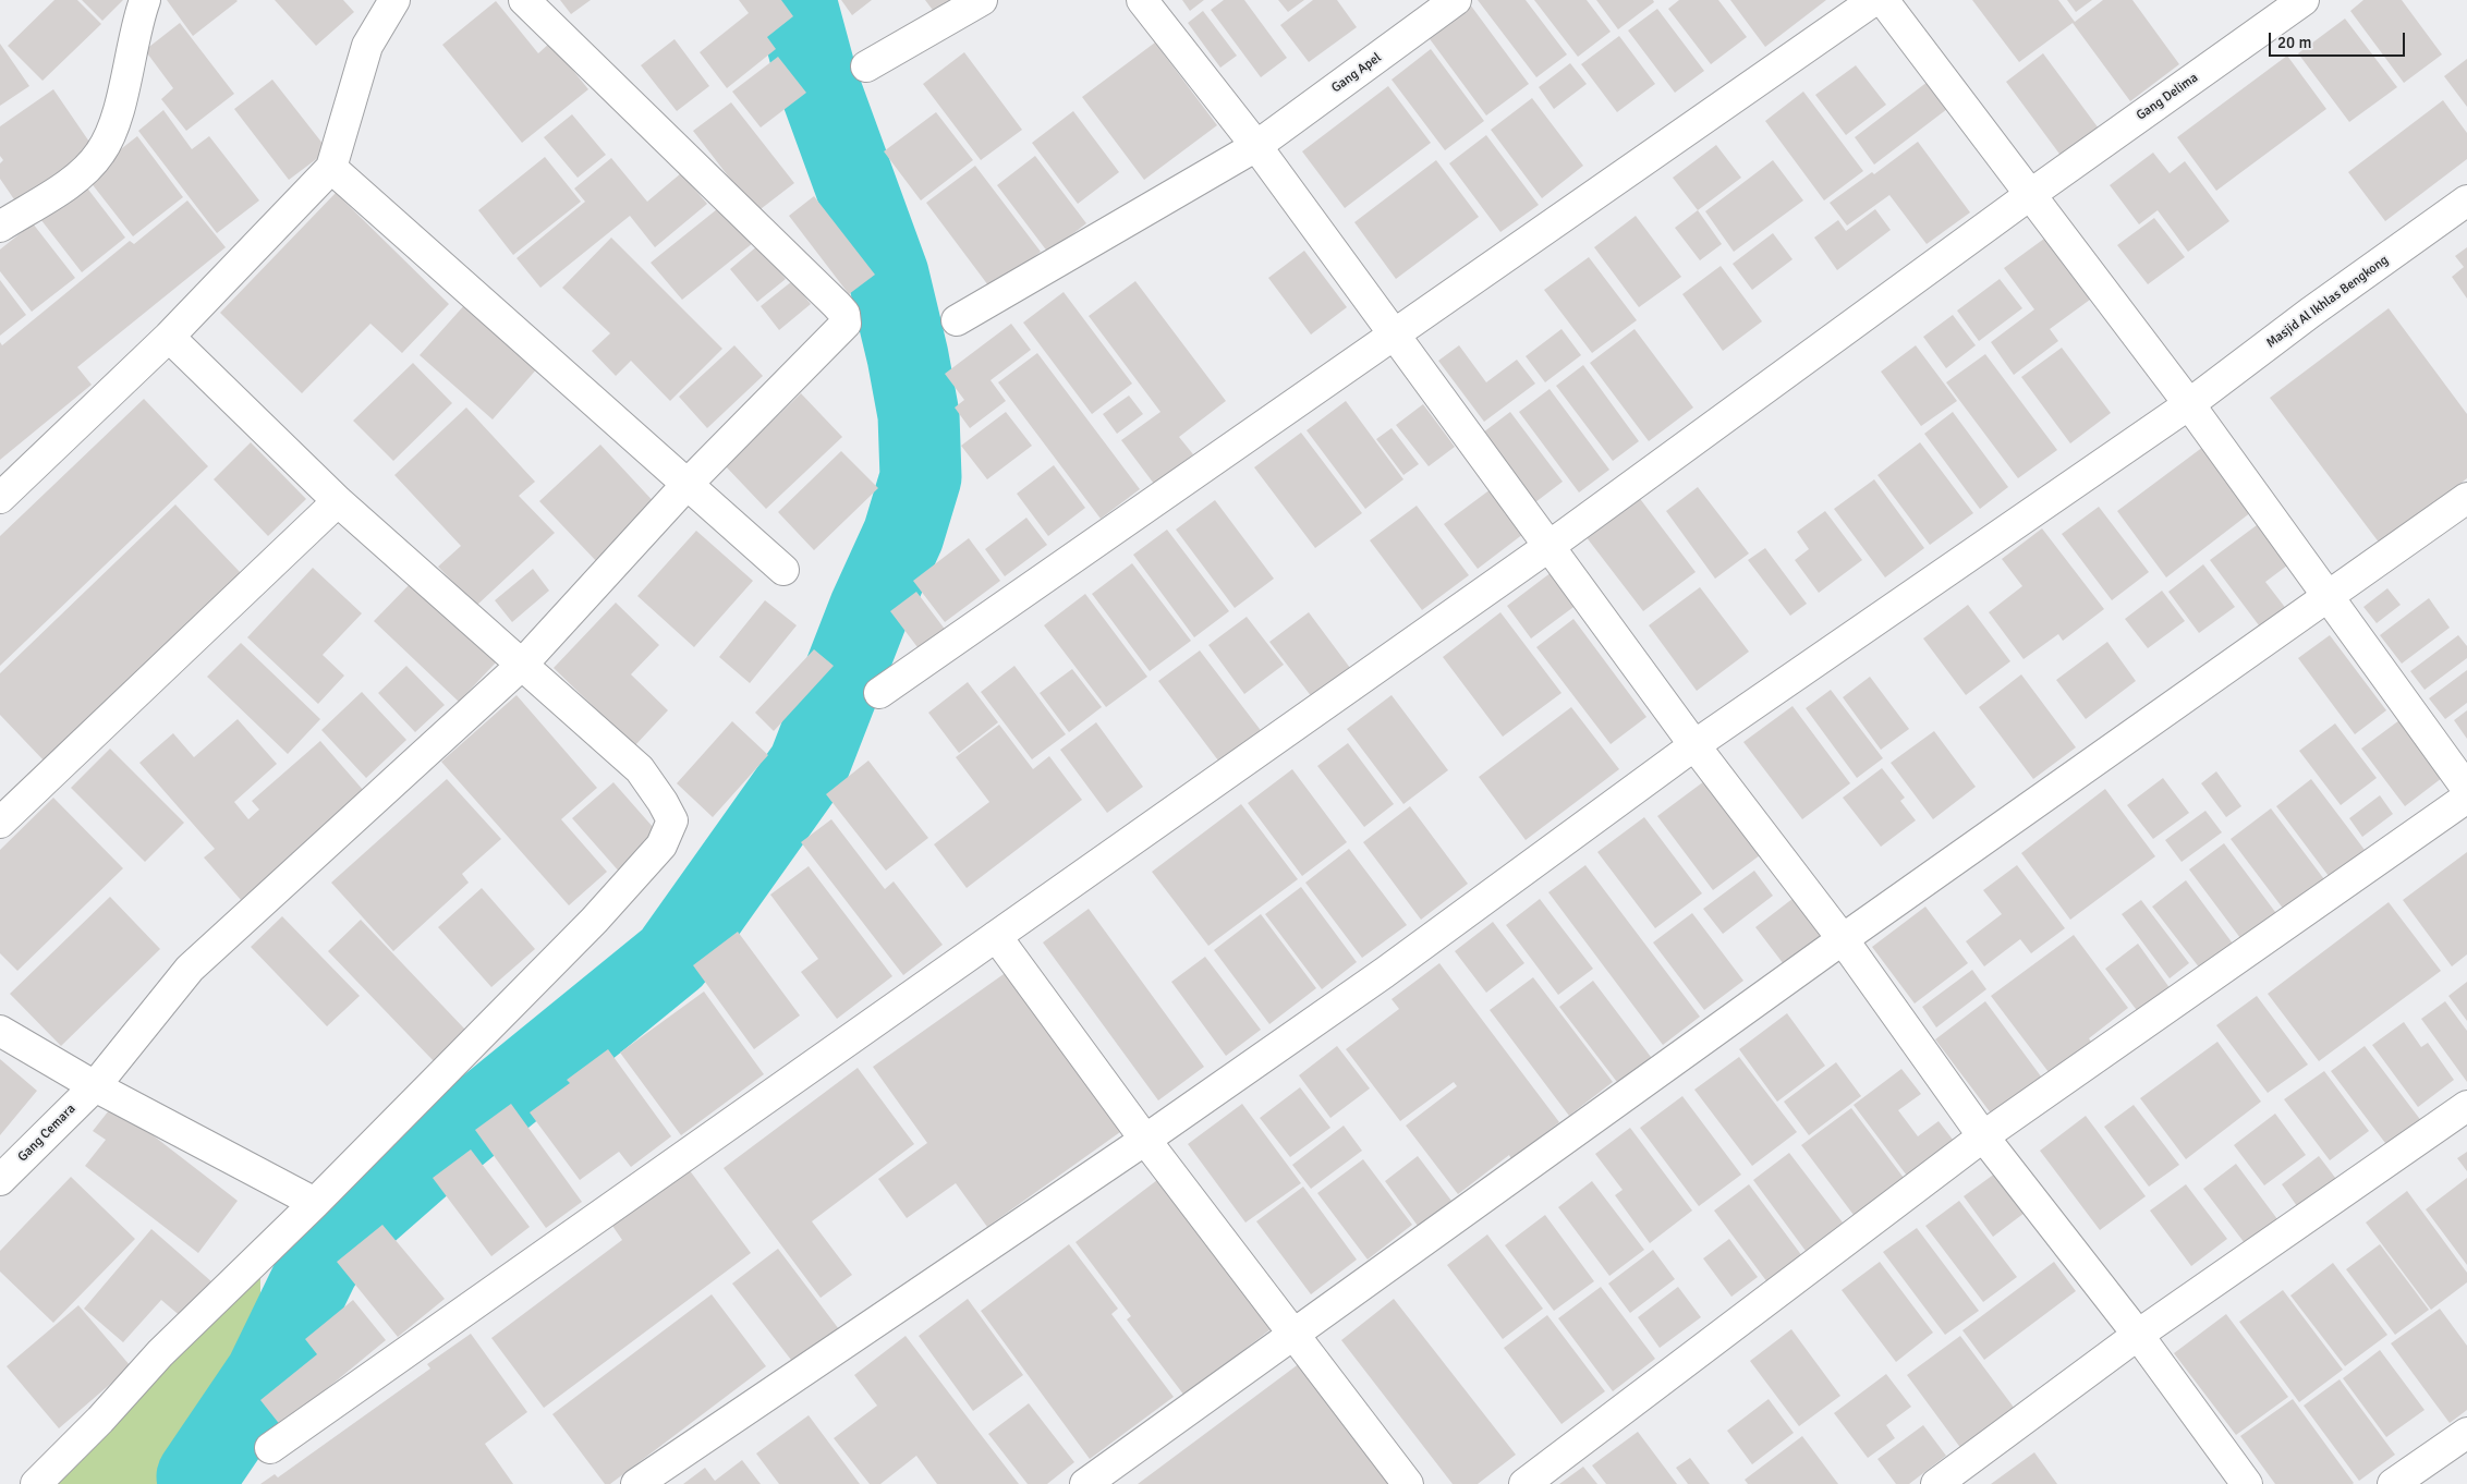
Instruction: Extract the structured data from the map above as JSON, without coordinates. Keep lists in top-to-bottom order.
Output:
{
  "streets": {
    "street": [
      "Gang Apel",
      "Gang Delima",
      "Masjid Al Ikhlas Bengkong",
      "Gang Cemara"
    ]
  },
  "scale_bar": "20 m"
}
